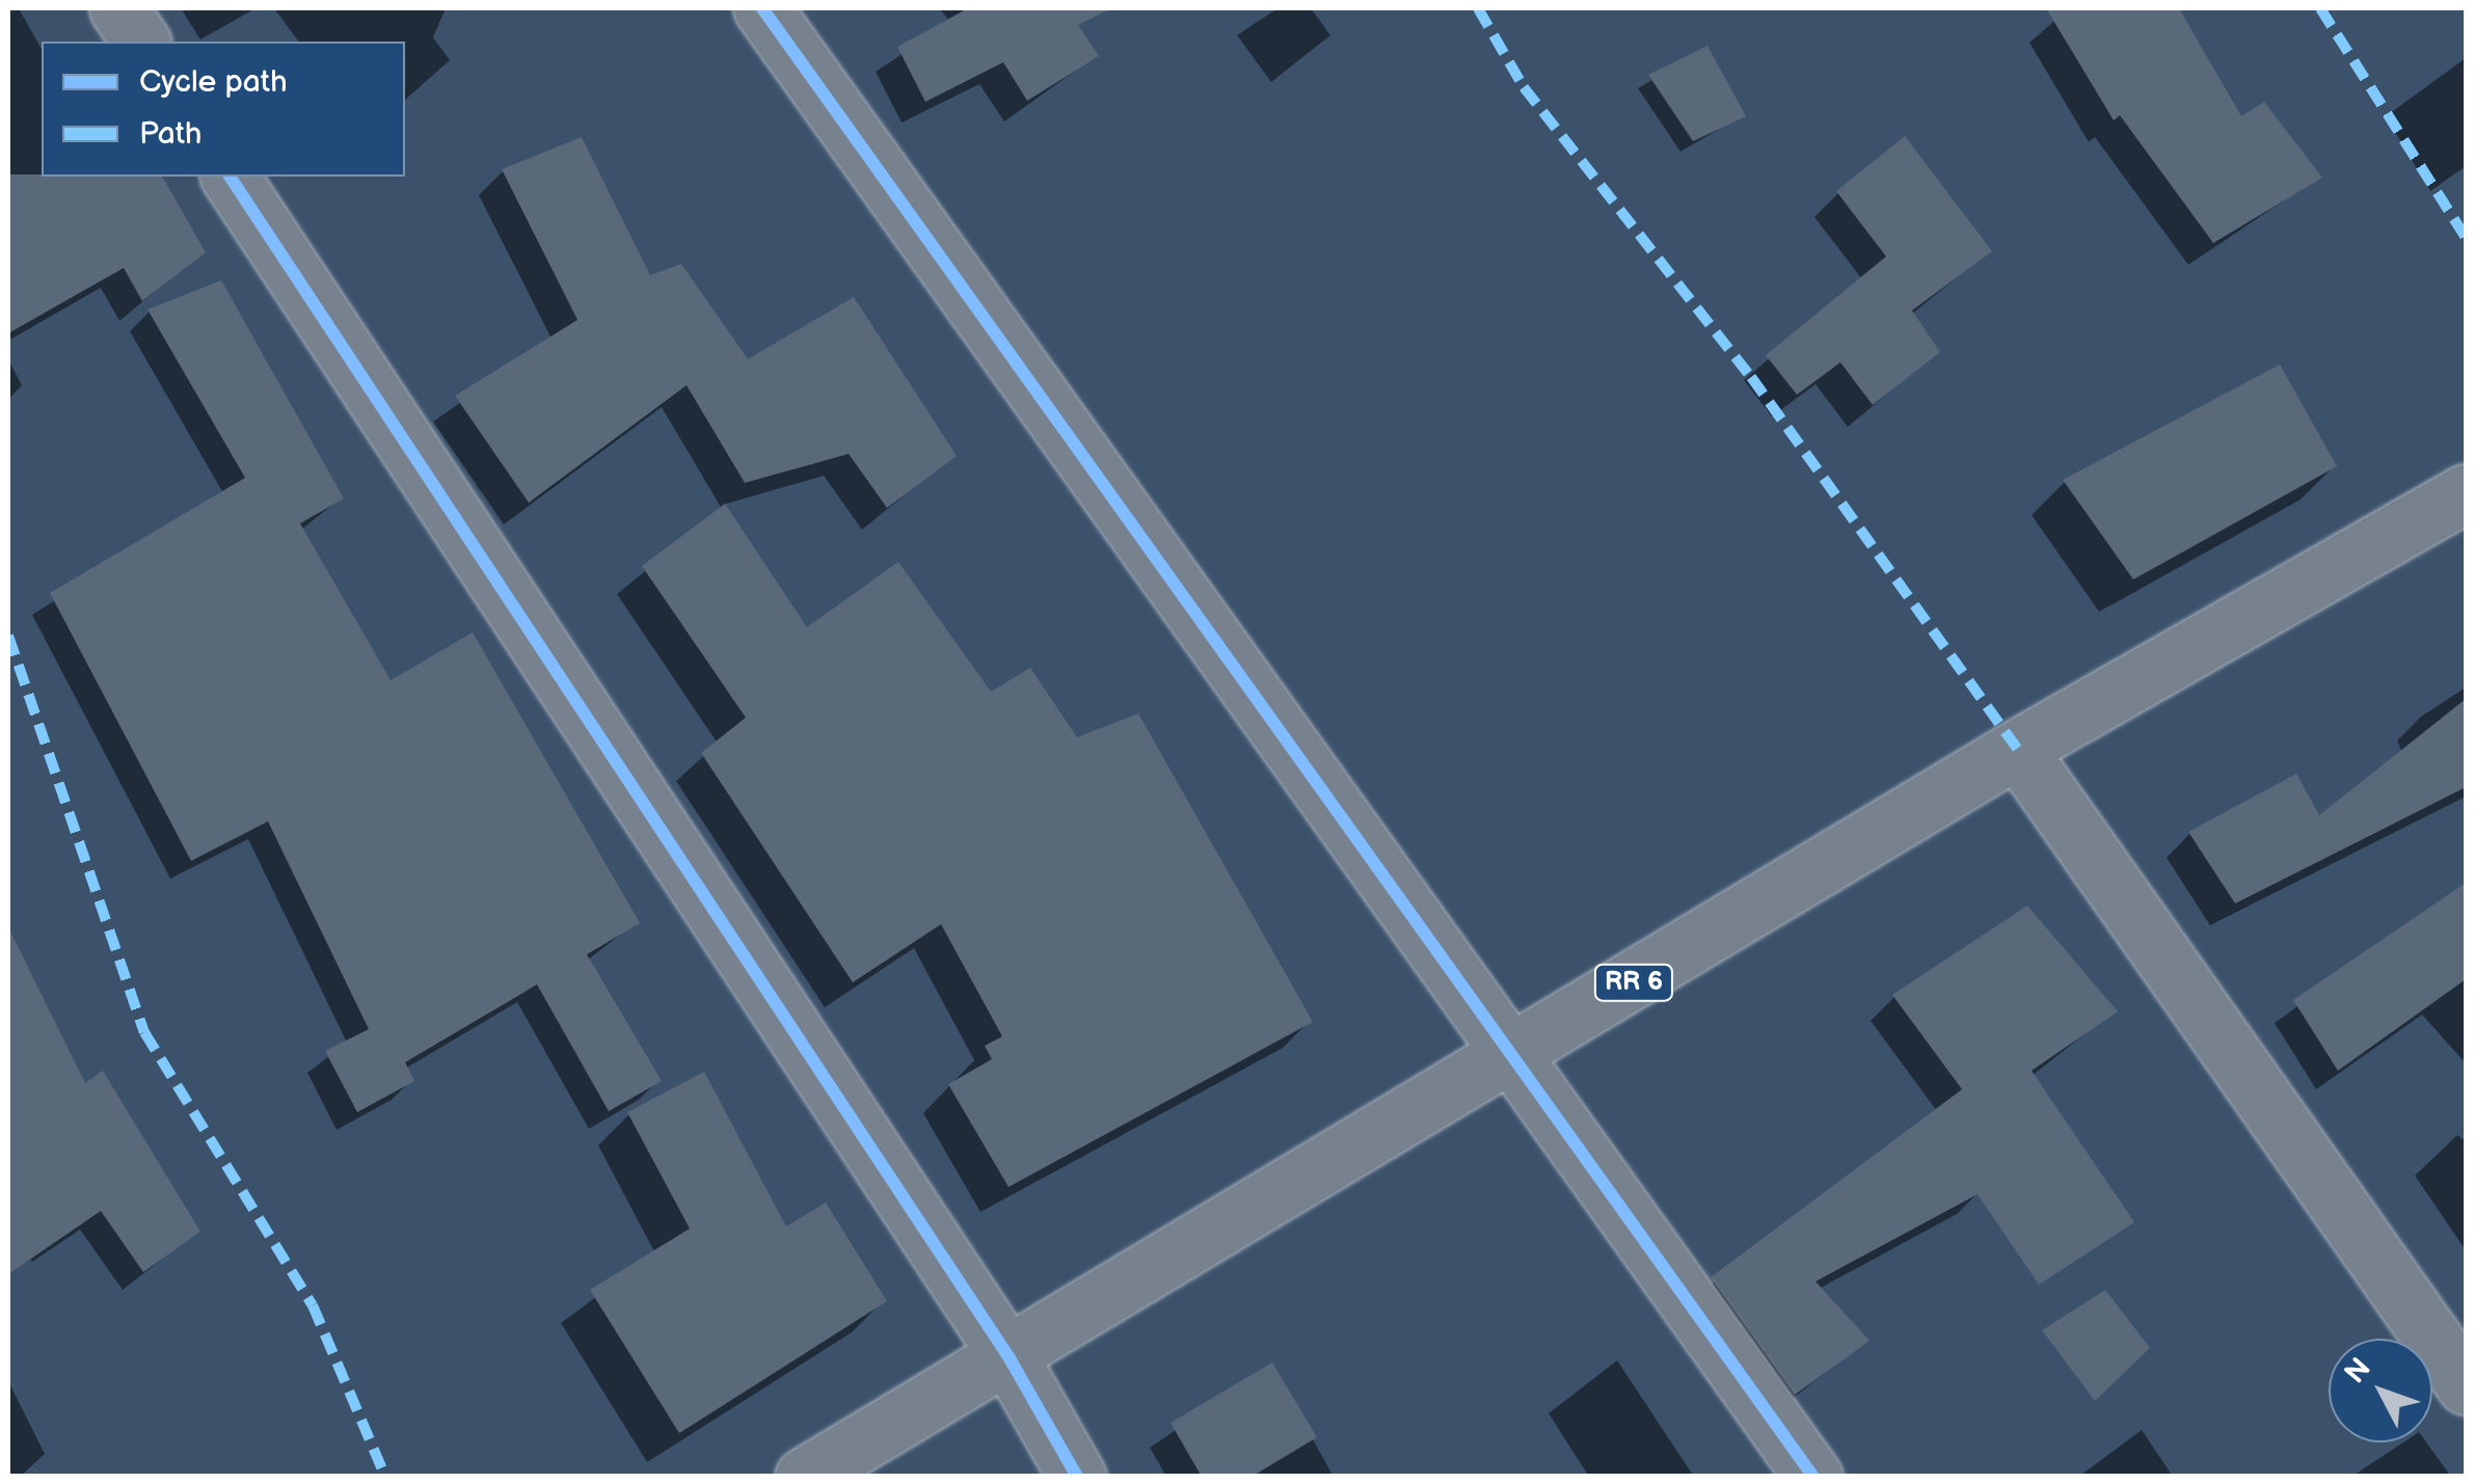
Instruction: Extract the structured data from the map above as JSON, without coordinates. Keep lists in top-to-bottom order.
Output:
{
  "streets": {
    "street": ["RR 6"]
  },
  "legend": ["Cycle path", "Path"],
  "north": "top left"
}
